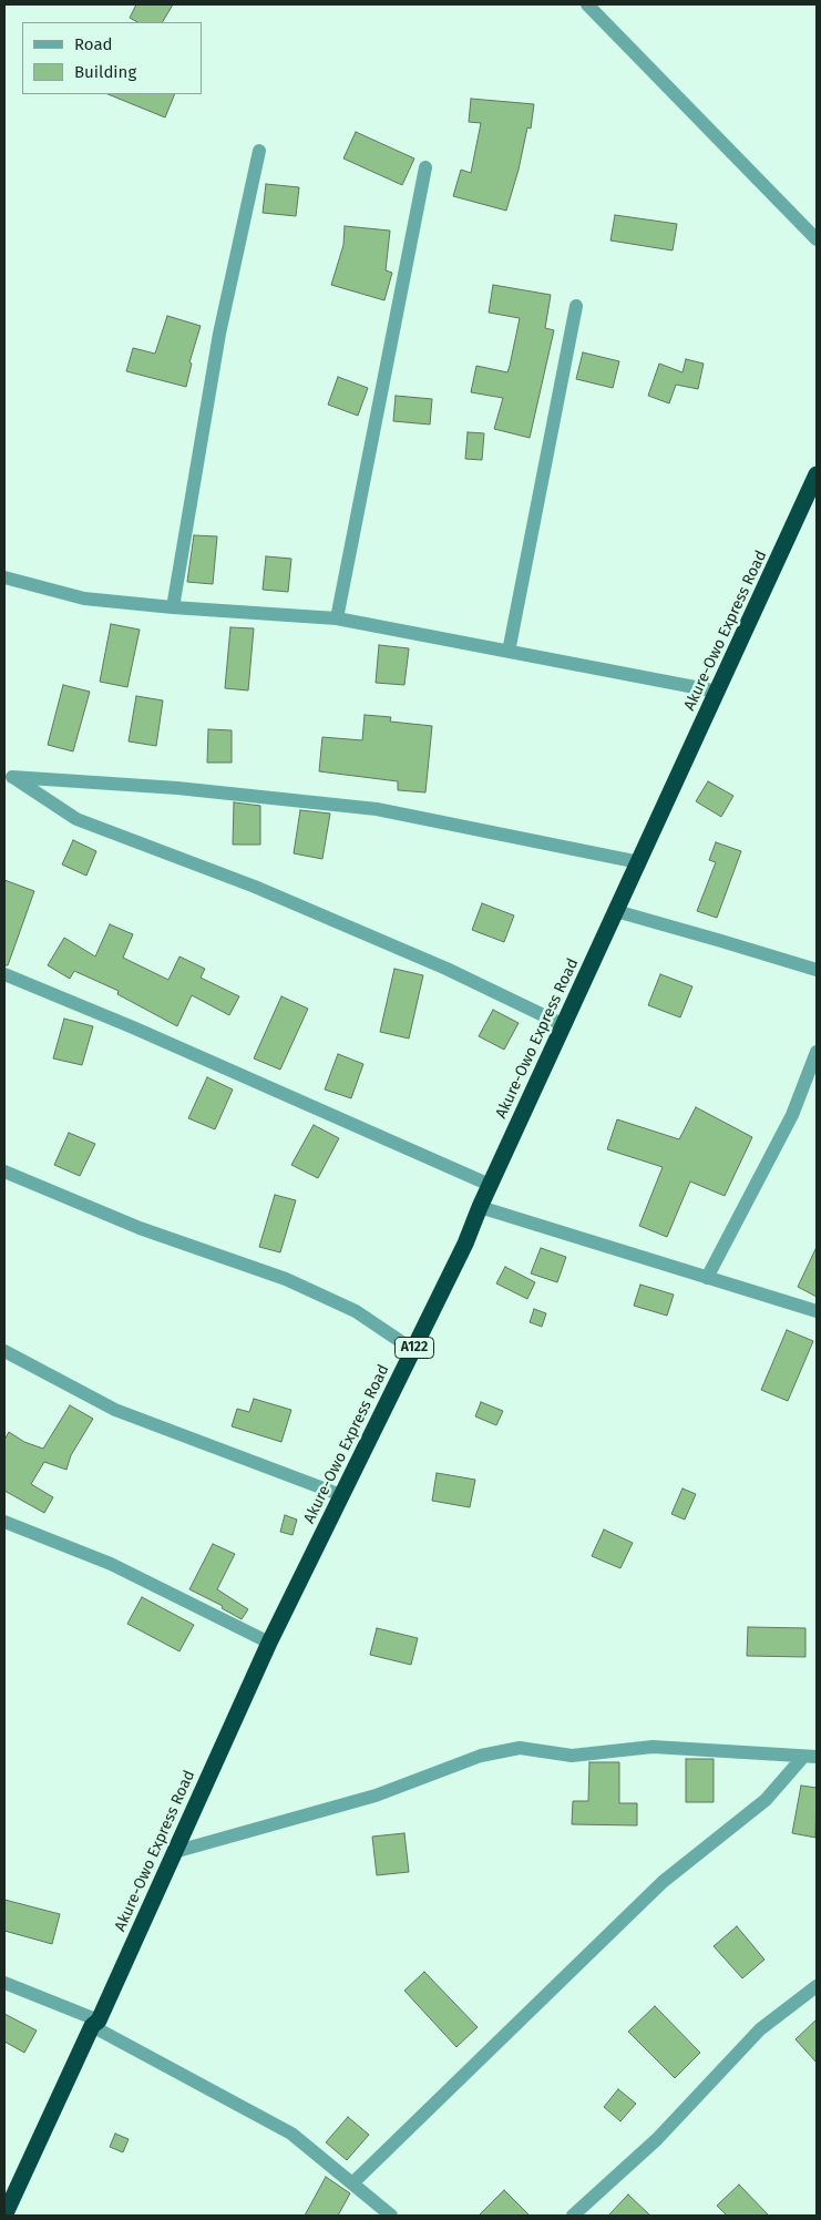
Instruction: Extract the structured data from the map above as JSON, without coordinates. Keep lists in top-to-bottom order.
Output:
{
  "streets": {
    "highway": ["Akure-Owo Express Road", "A122"]
  },
  "legend": ["Road", "Building"]
}
